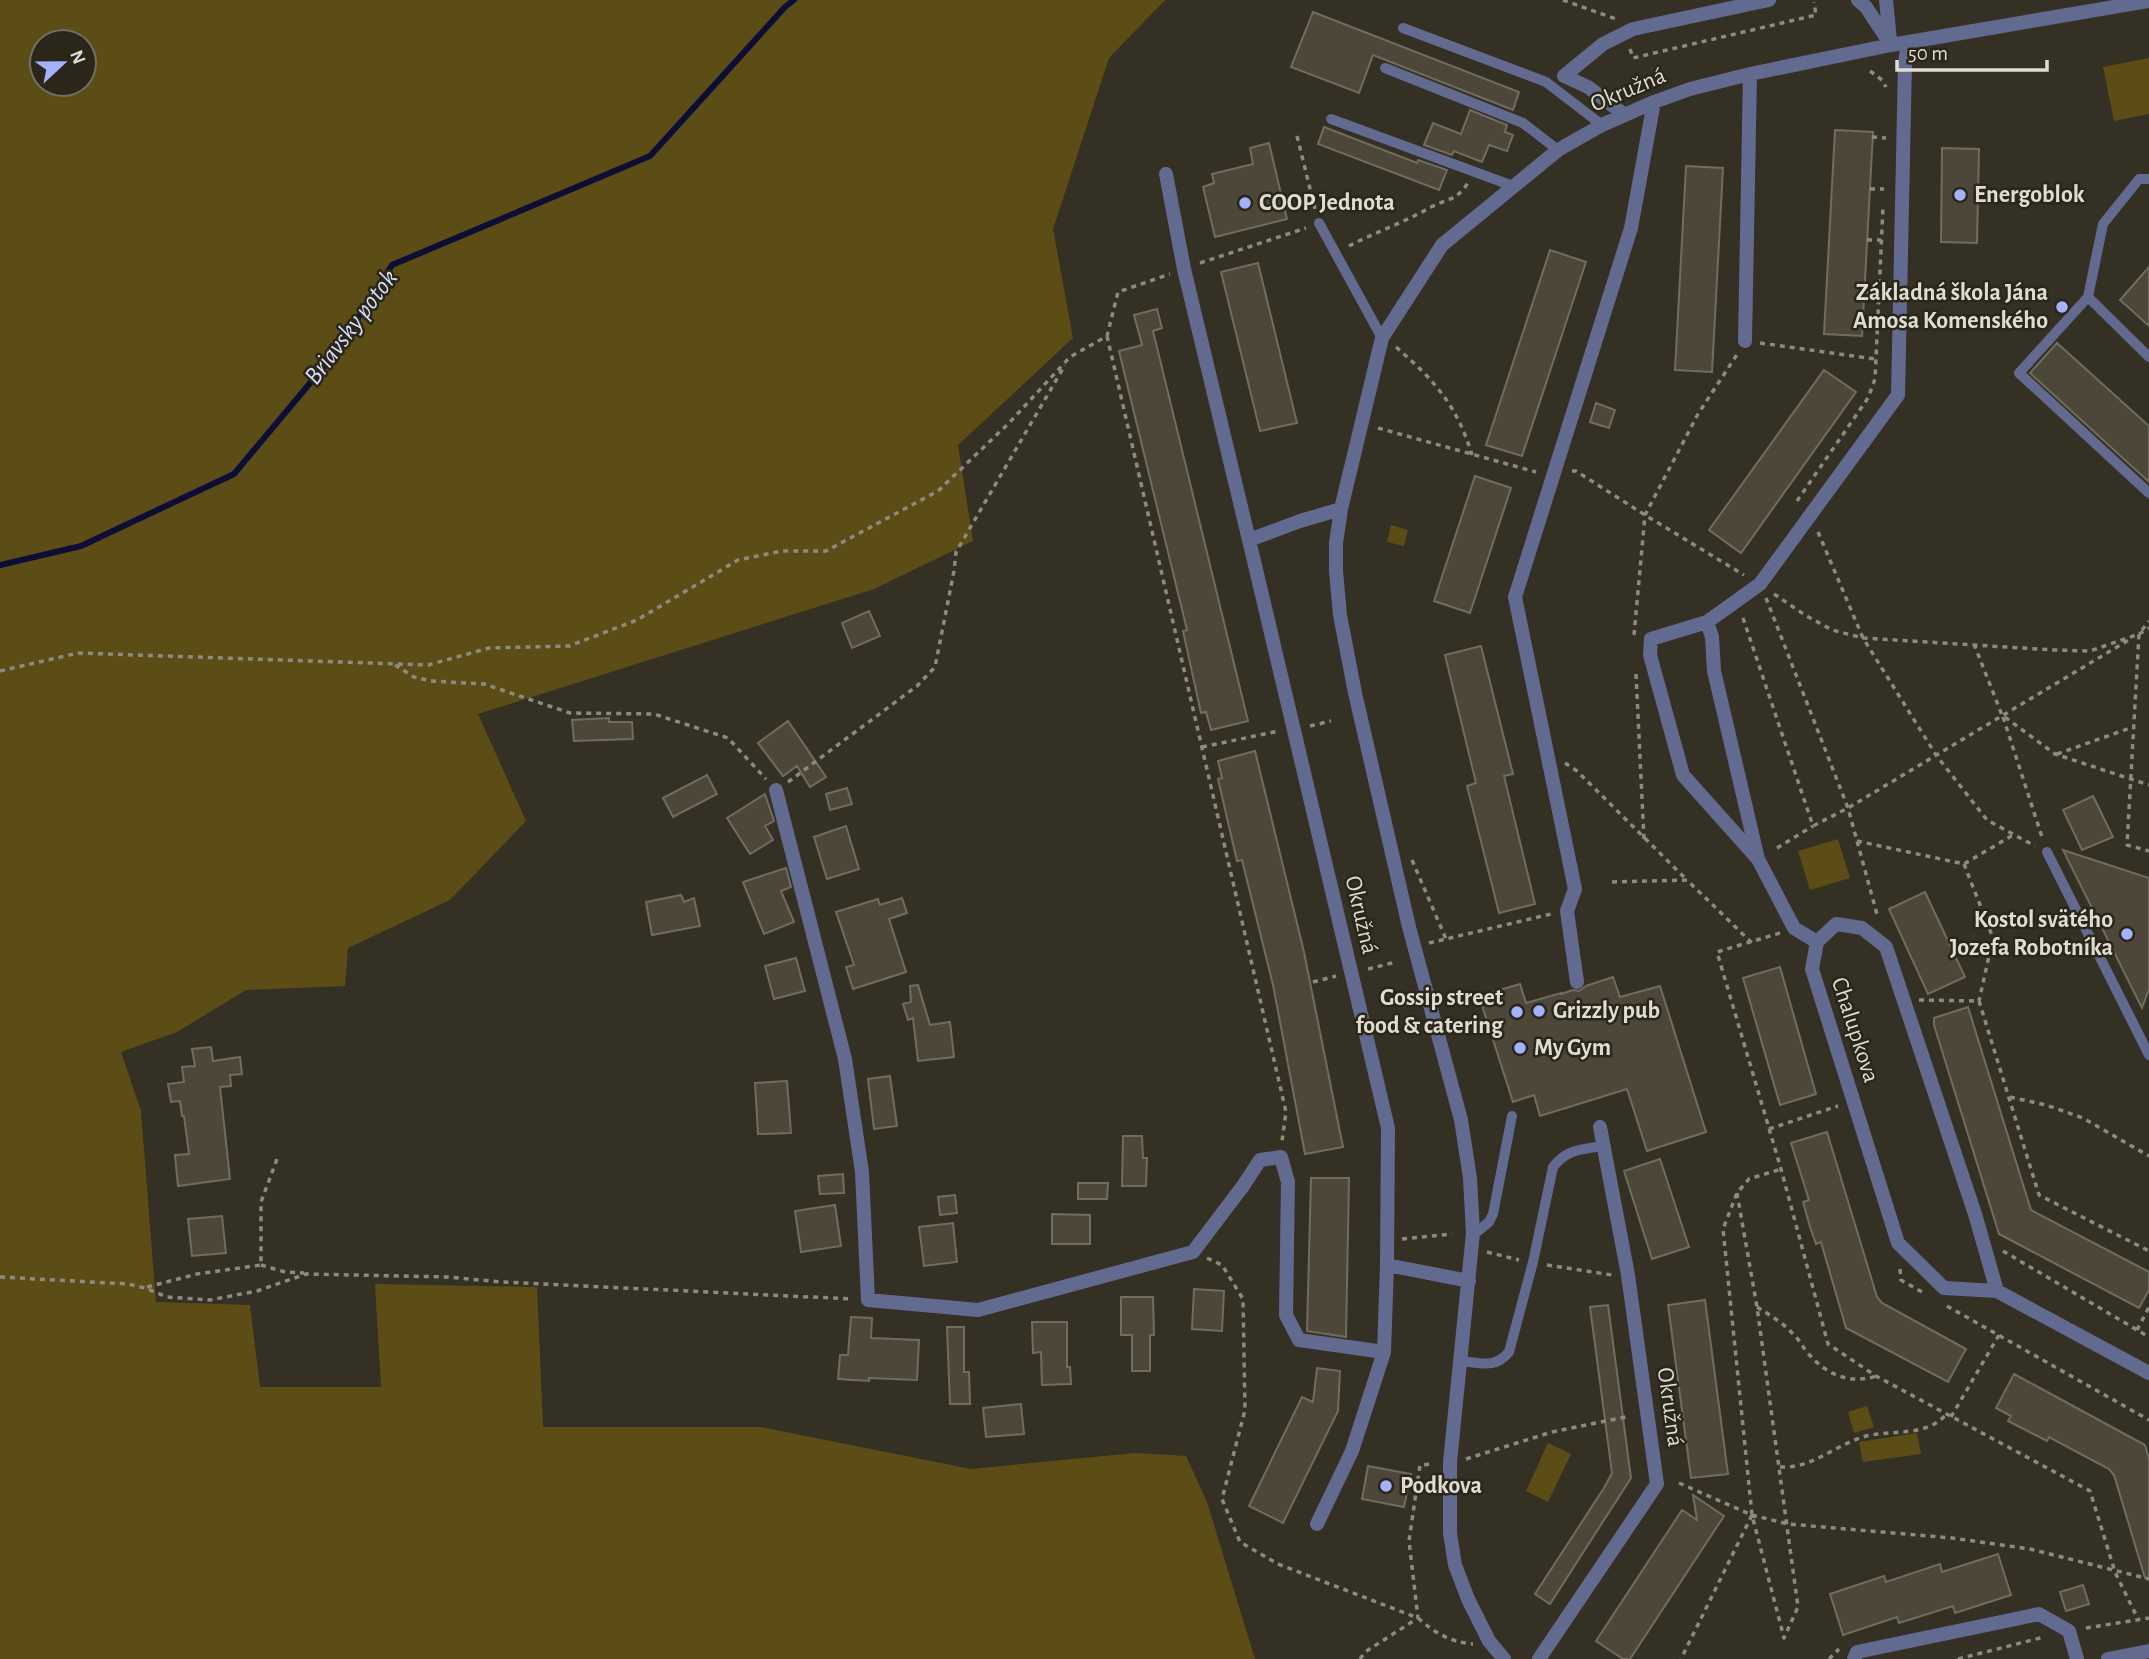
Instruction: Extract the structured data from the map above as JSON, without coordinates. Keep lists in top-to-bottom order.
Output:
{
  "streets": {
    "street": ["Okružná", "Chalupkova"]
  },
  "water": ["Briavsky potok"],
  "places": [
    "Energoblok",
    "COOP Jednota",
    "Základná škola Jána Amosa Komenského",
    "Kostol svätého Jozefa Robotníka",
    "Grizzly pub",
    "Gossip street food & catering",
    "My Gym",
    "Podkova"
  ],
  "scale_bar": "50 m",
  "north": "right"
}
